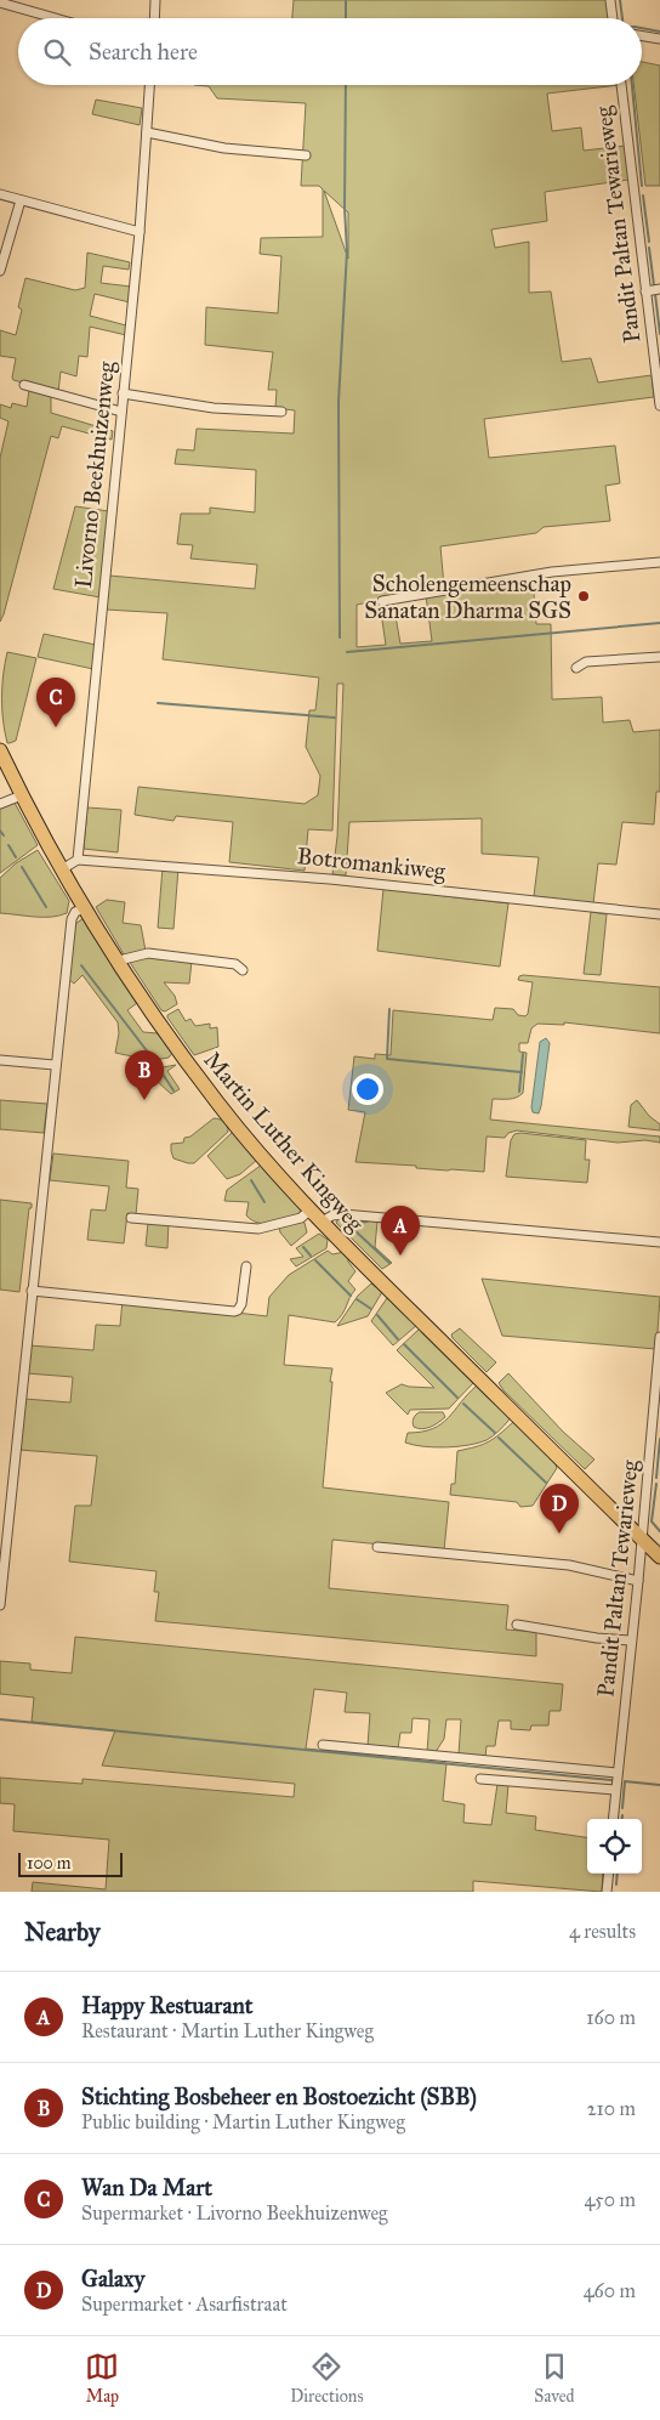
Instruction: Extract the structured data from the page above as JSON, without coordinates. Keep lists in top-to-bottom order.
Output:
{
  "streets": {
    "main road": ["Martin Luther Kingweg"],
    "street": ["Pandit Paltan Tewarieweg", "Livorno Beekhuizenweg", "Botromankiweg"]
  },
  "crossings": [
    ["Pandit Paltan Tewarieweg", "Martin Luther Kingweg"],
    ["Livorno Beekhuizenweg", "Botromankiweg"]
  ],
  "places": ["Scholengemeenschap Sanatan Dharma SGS"],
  "scale_bar": "100 m",
  "page": {
    "search": "Search here",
    "pins": [
      "C",
      "B",
      "A",
      "D"
    ],
    "scale": "100 m",
    "heading": ["Nearby", "4 results"],
    "list": [
      {
        "mark": "A",
        "name": "Happy Restuarant",
        "note": "Restaurant · Martin Luther Kingweg",
        "value": "160 m"
      },
      {
        "mark": "B",
        "name": "Stichting Bosbeheer en Bostoezicht (SBB)",
        "note": "Public building · Martin Luther Kingweg",
        "value": "210 m"
      },
      {
        "mark": "C",
        "name": "Wan Da Mart",
        "note": "Supermarket · Livorno Beekhuizenweg",
        "value": "450 m"
      },
      {
        "mark": "D",
        "name": "Galaxy",
        "note": "Supermarket · Asarfistraat",
        "value": "460 m"
      }
    ],
    "nav": ["Map", "Directions", "Saved"]
  }
}
